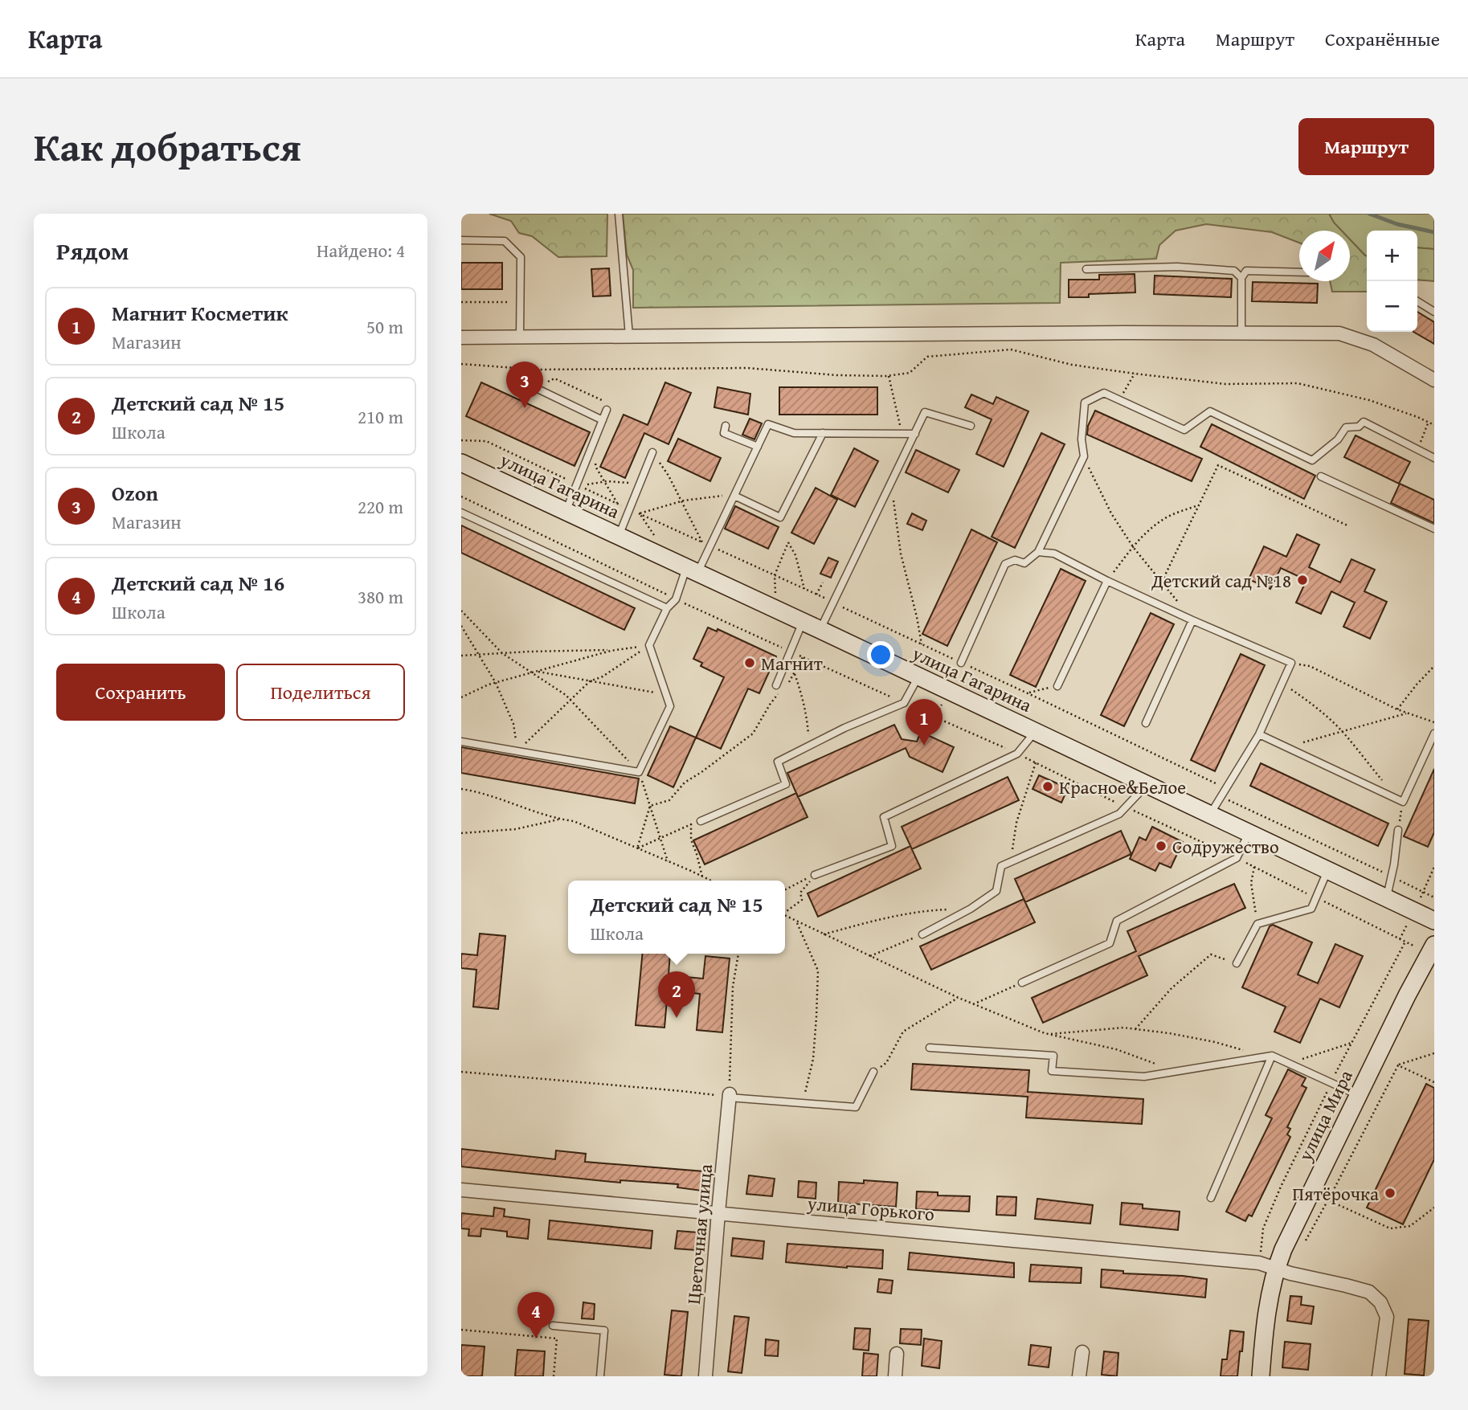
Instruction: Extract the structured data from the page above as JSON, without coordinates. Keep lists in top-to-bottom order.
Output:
{
  "streets": {
    "main road": ["улица Гагарина", "улица Мира"],
    "street": ["улица Горького", "Цветочная улица"]
  },
  "crossings": [
    ["улица Мира", "улица Горького"],
    ["улица Горького", "Цветочная улица"]
  ],
  "places": [
    "Детский сад №18",
    "Магнит",
    "Красное&Белое",
    "Содружество",
    "Пятёрочка"
  ],
  "north": "top right",
  "page": {
    "header": "Карта",
    "nav": ["Карта", "Маршрут", "Сохранённые"],
    "title": "Как добраться",
    "buttons": [
      "Маршрут",
      ["Сохранить", "Поделиться"]
    ],
    "heading": ["Рядом", "Найдено: 4"],
    "map_buttons": ["+", "−"],
    "list": [
      {
        "mark": "1",
        "name": "Магнит Косметик",
        "note": "Магазин",
        "value": "50 m"
      },
      {
        "mark": "2",
        "name": "Детский сад № 15",
        "note": "Школа",
        "value": "210 m"
      },
      {
        "mark": "3",
        "name": "Ozon",
        "note": "Магазин",
        "value": "220 m"
      },
      {
        "mark": "4",
        "name": "Детский сад № 16",
        "note": "Школа",
        "value": "380 m"
      }
    ],
    "pins": [
      "3",
      "1",
      "2",
      "4"
    ],
    "popup": ["Детский сад № 15", "Школа"]
  }
}
